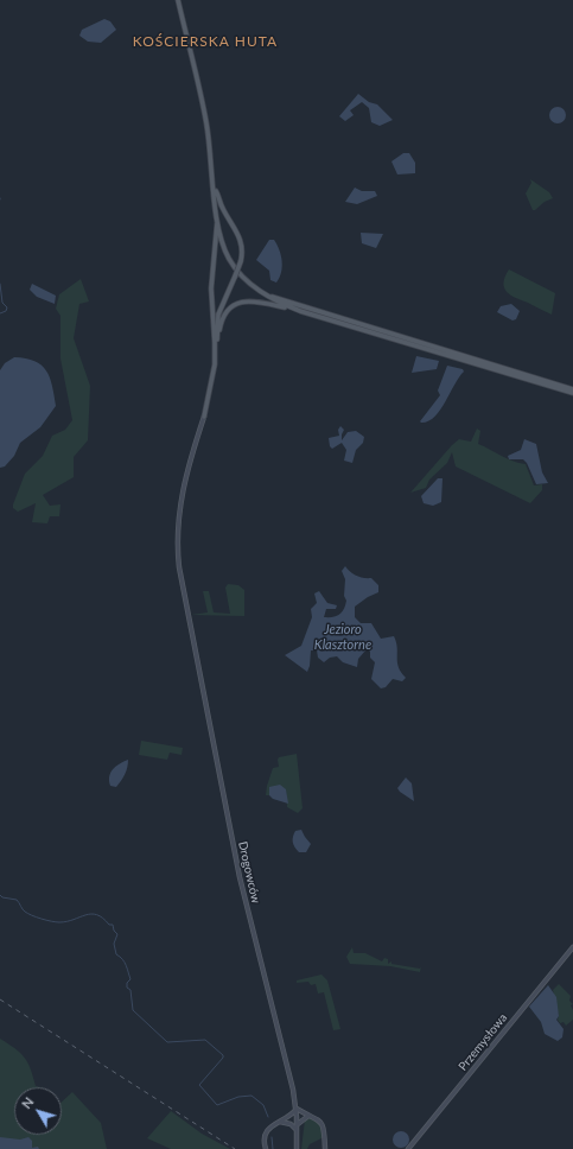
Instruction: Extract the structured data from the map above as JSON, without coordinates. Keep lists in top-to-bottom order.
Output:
{
  "streets": {
    "main road": ["Drogowców", "Przemysłowa"]
  },
  "districts": ["KOŚCIERSKA HUTA"],
  "water": ["Jezioro Klasztorne"],
  "north": "top left"
}
